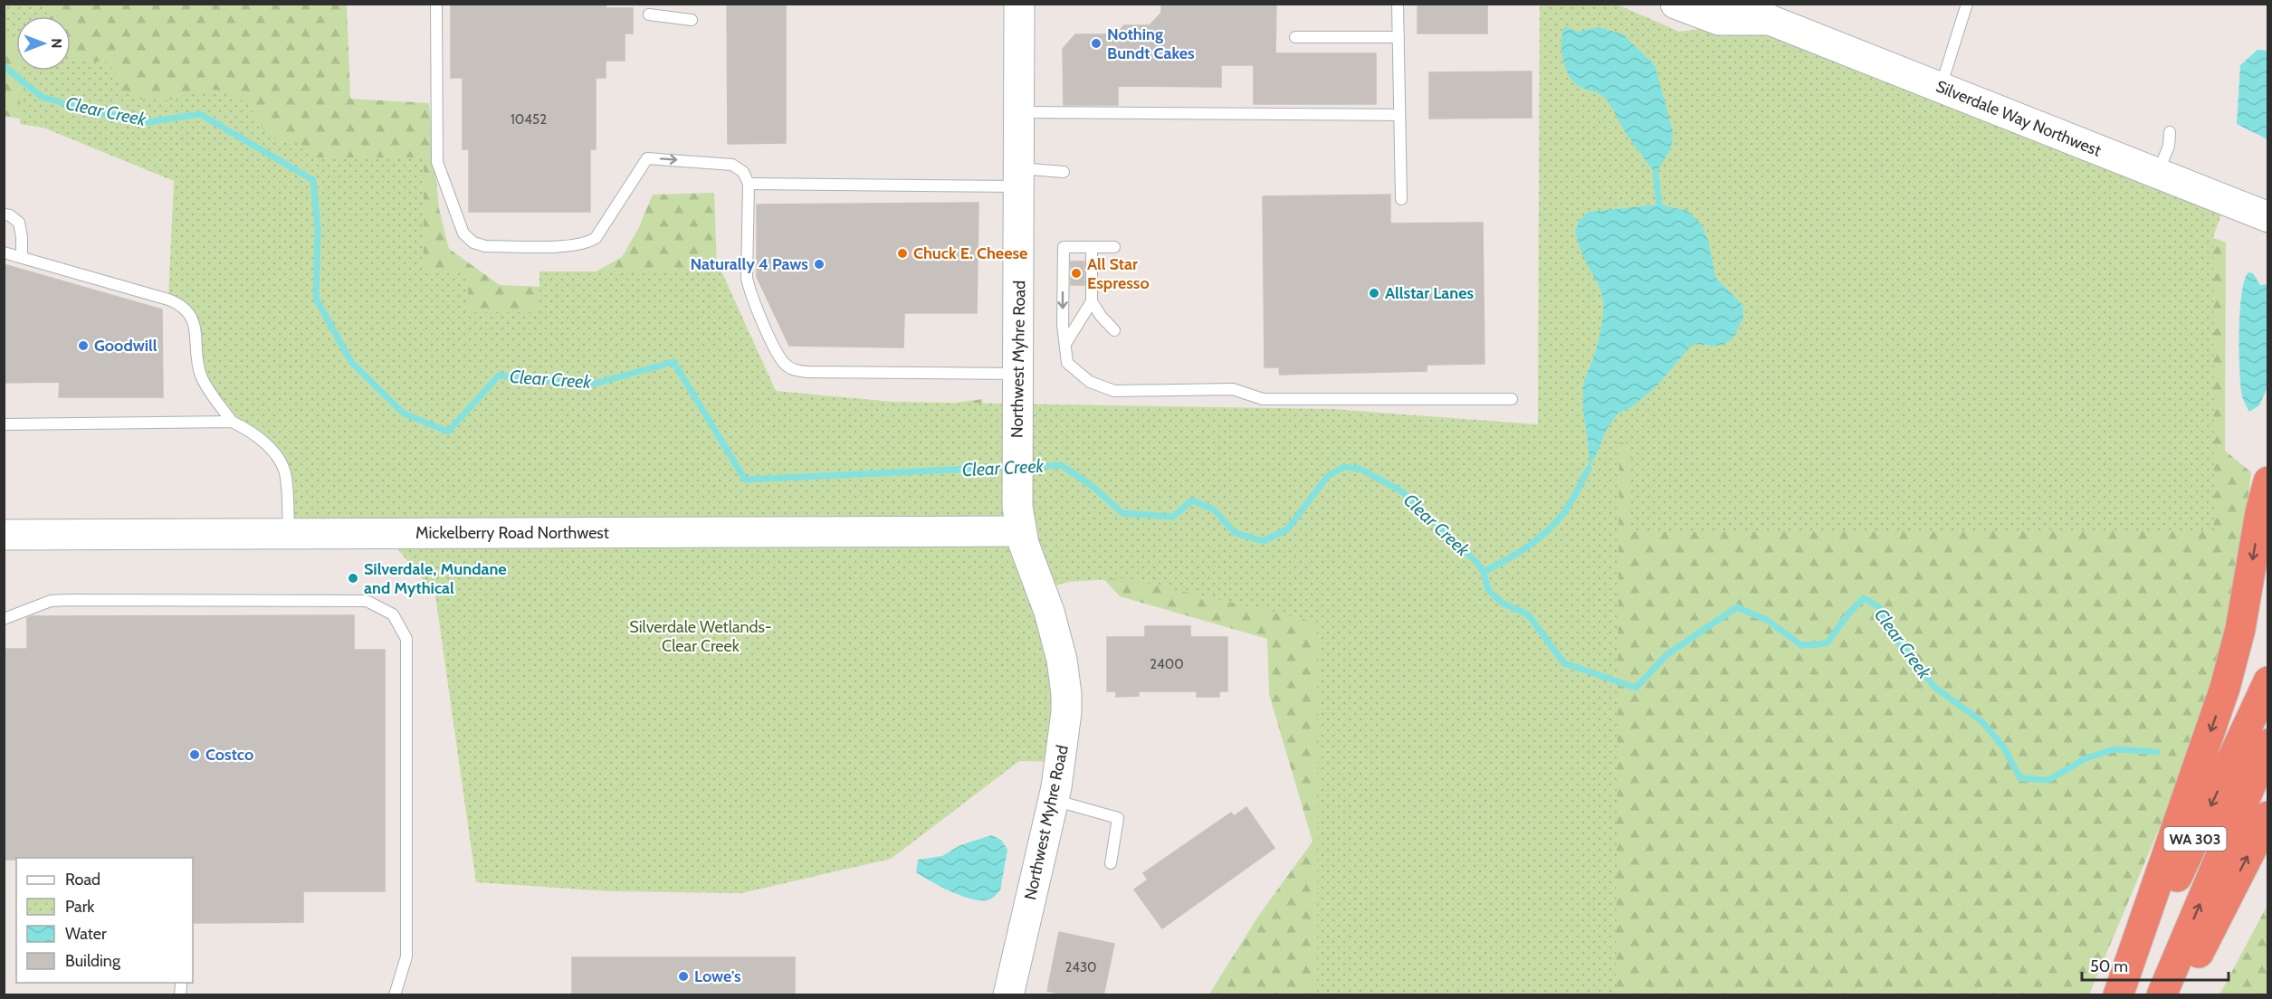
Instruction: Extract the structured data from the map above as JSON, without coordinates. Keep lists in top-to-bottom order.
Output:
{
  "streets": {
    "highway": ["WA 303"],
    "street": ["Silverdale Way Northwest", "Northwest Myhre Road", "Mickelberry Road Northwest"]
  },
  "crossings": [
    ["Northwest Myhre Road", "Mickelberry Road Northwest"]
  ],
  "water": ["Clear Creek"],
  "parks": ["Silverdale Wetlands- Clear Creek"],
  "places": [
    "Nothing Bundt Cakes",
    "Chuck E. Cheese",
    "Naturally 4 Paws",
    "All Star Espresso",
    "Allstar Lanes",
    "Goodwill",
    "Silverdale, Mundane and Mythical",
    "Costco",
    "Lowe's"
  ],
  "house_numbers": ["10452", "2400", "2430"],
  "legend": [
    "Road",
    "Park",
    "Water",
    "Building"
  ],
  "scale_bar": "50 m",
  "north": "right"
}
